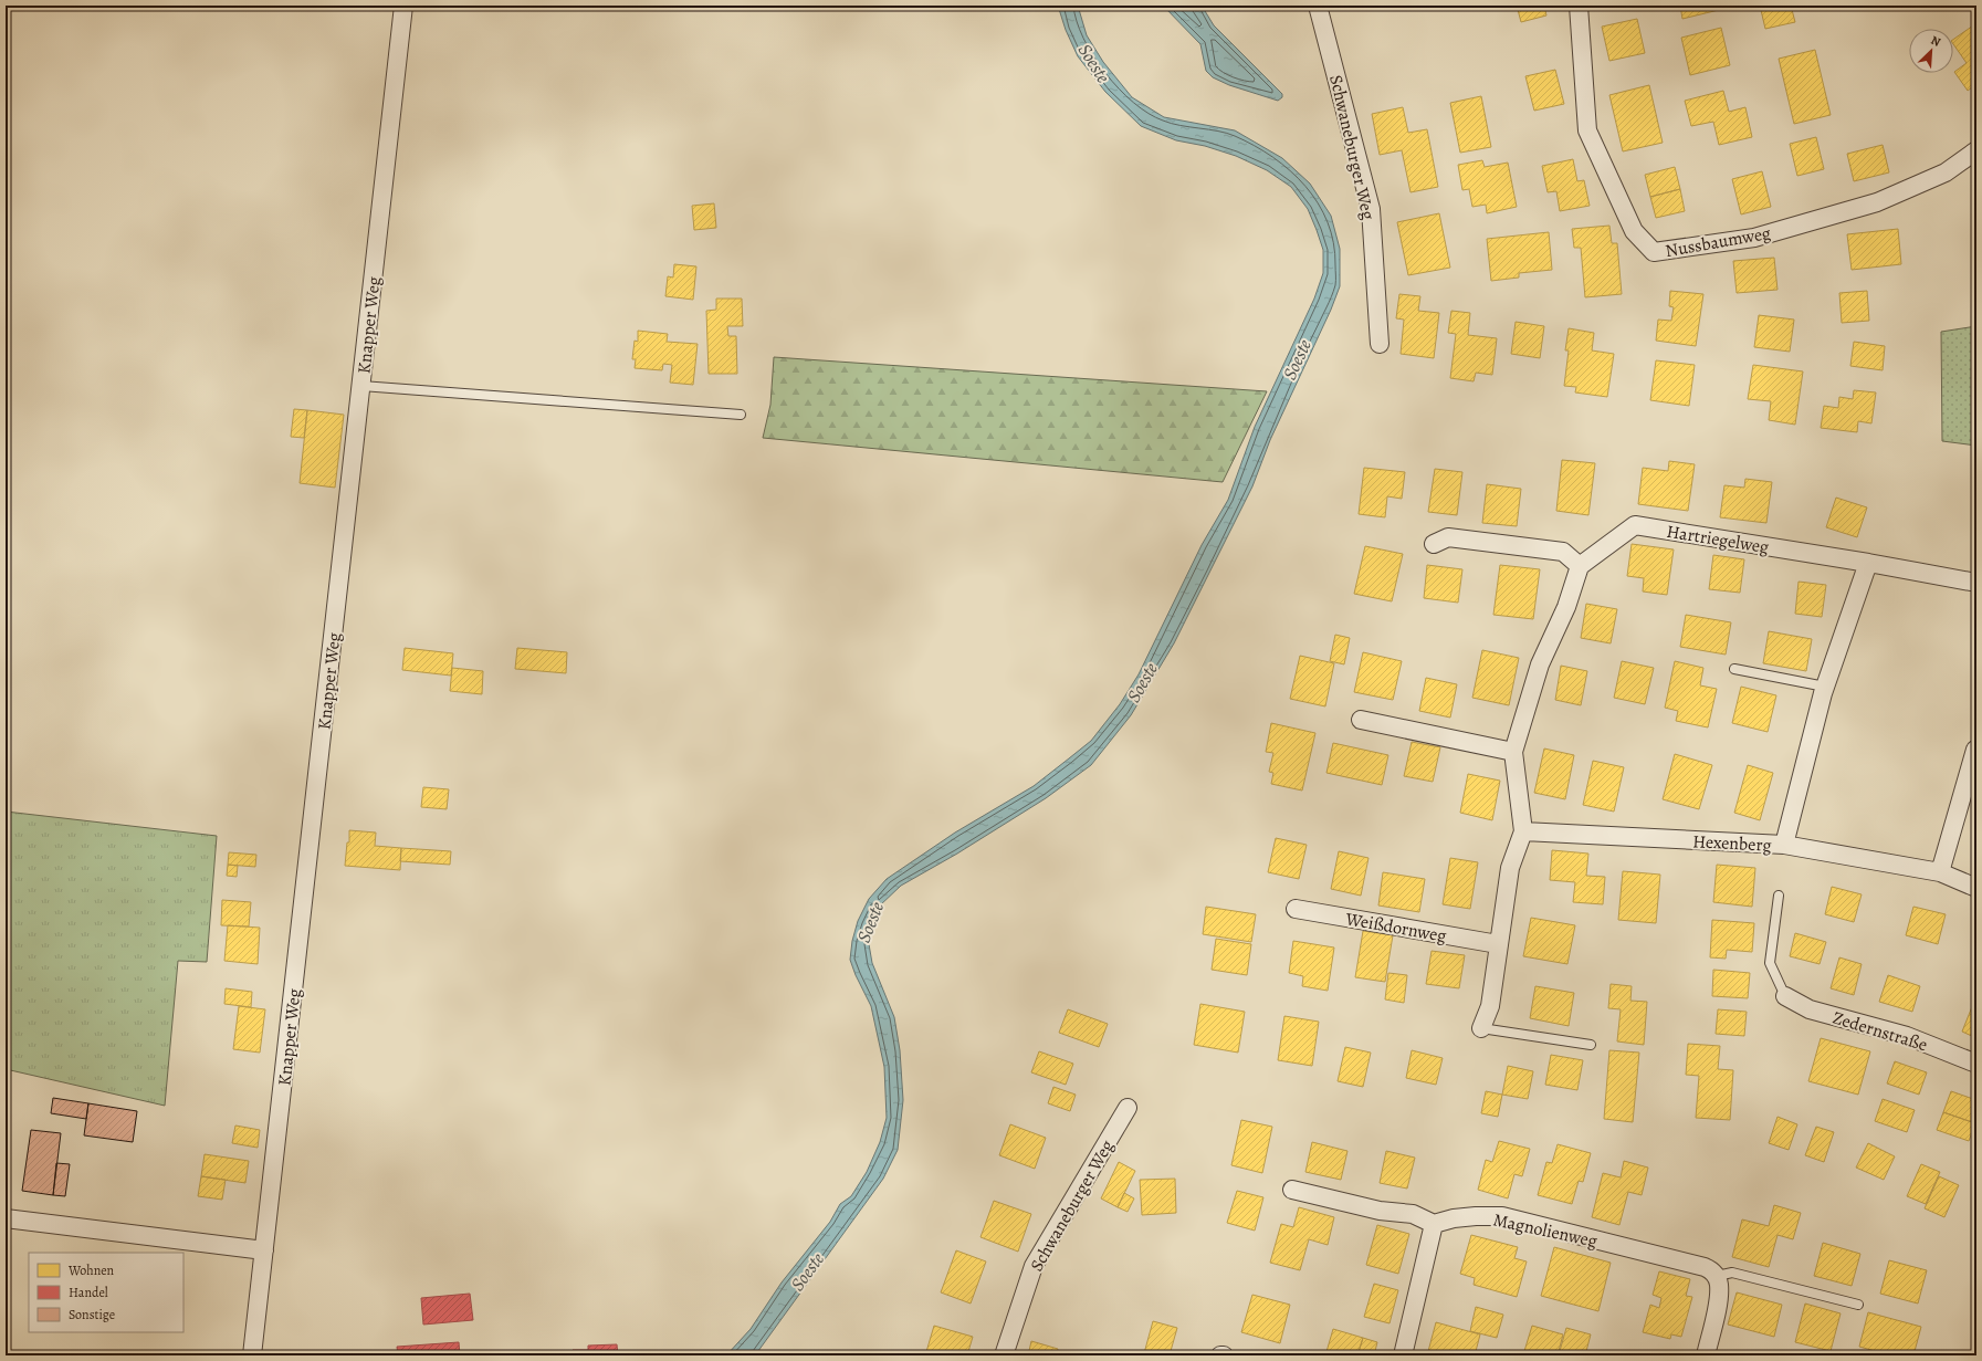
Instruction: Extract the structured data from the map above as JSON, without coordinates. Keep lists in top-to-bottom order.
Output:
{
  "streets": {
    "street": [
      "Schwaneburger Weg",
      "Nussbaumweg",
      "Knapper Weg",
      "Hartriegelweg",
      "Hexenberg",
      "Weißdornweg",
      "Zedernstraße",
      "Magnolienweg"
    ]
  },
  "water": ["Soeste"],
  "legend": ["Wohnen", "Handel", "Sonstige"],
  "north": "top right"
}
